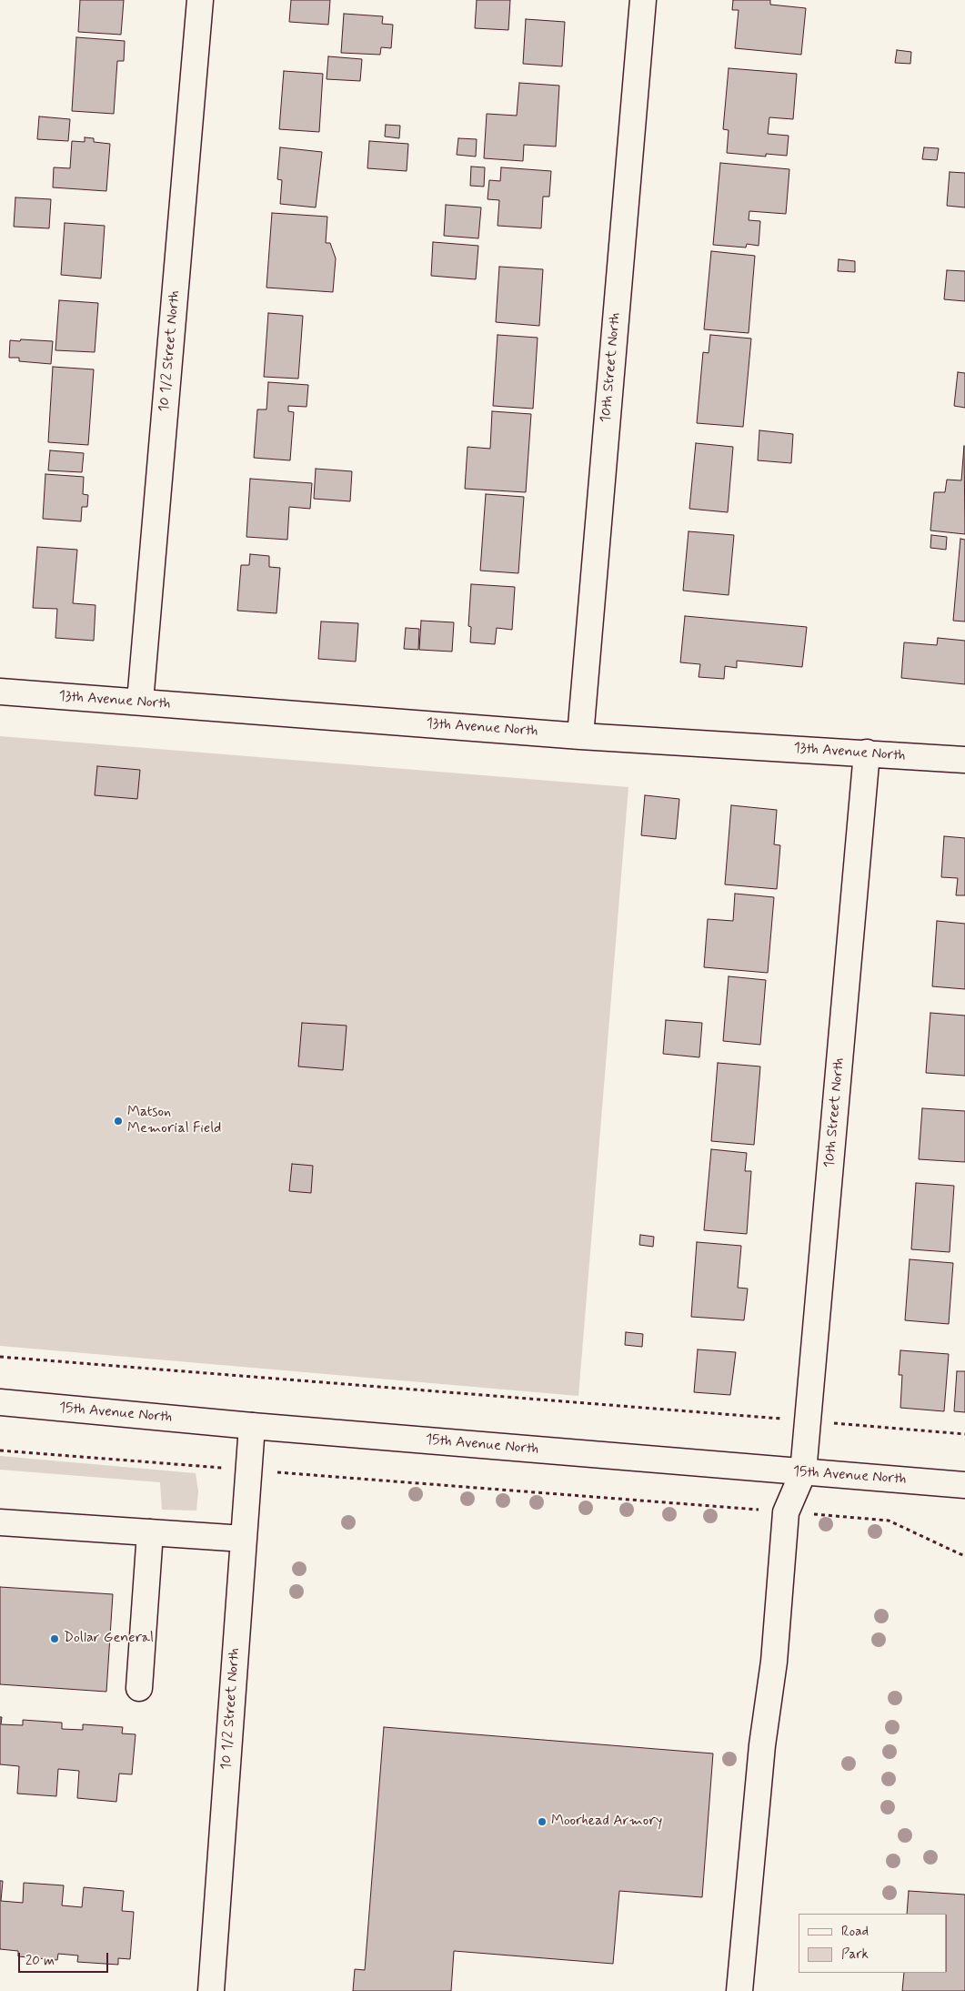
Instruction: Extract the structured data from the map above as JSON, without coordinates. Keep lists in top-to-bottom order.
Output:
{
  "streets": {
    "street": [
      "10 1/2 Street North",
      "10th Street North",
      "13th Avenue North",
      "15th Avenue North"
    ]
  },
  "crossings": [
    ["10 1/2 Street North", "13th Avenue North"],
    ["10 1/2 Street North", "15th Avenue North"],
    ["10th Street North", "13th Avenue North"],
    ["10th Street North", "15th Avenue North"]
  ],
  "places": ["Matson Memorial Field", "Dollar General", "Moorhead Armory"],
  "legend": ["Road", "Park"],
  "scale_bar": "20 m"
}
